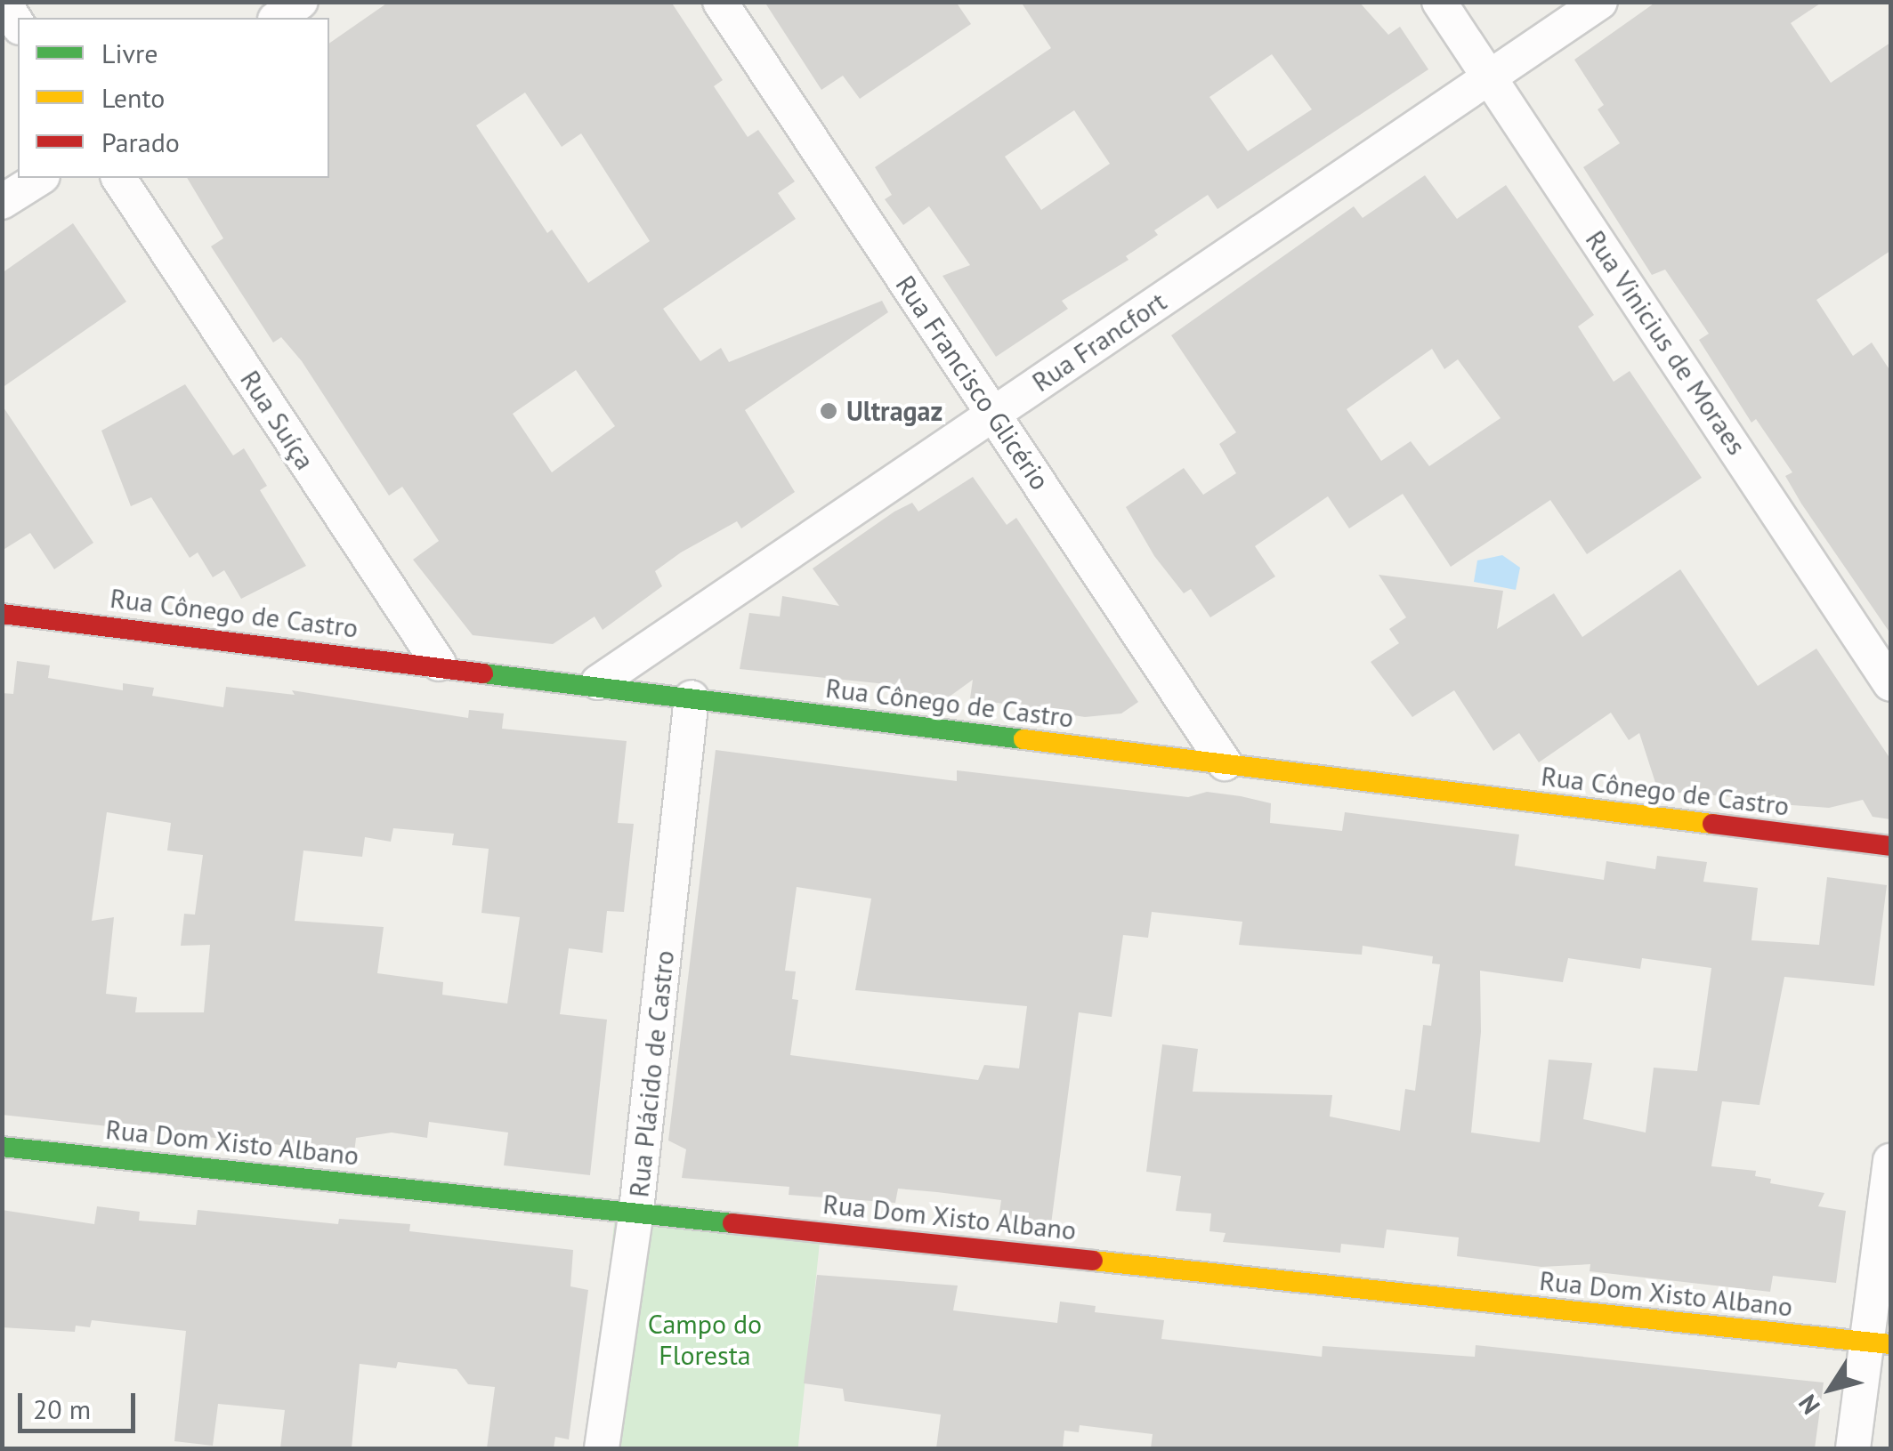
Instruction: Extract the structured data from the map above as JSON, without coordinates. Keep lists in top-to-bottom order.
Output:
{
  "streets": {
    "main road": ["Rua Cônego de Castro", "Rua Dom Xisto Albano"],
    "street": [
      "Rua Francfort",
      "Rua Vinicius de Moraes",
      "Rua Francisco Glicério",
      "Rua Suíça",
      "Rua Plácido de Castro"
    ]
  },
  "crossings": [
    ["Rua Francfort", "Rua Vinicius de Moraes"],
    ["Rua Francfort", "Rua Francisco Glicério"],
    ["Rua Francfort", "Rua Cônego de Castro"],
    ["Rua Francisco Glicério", "Rua Cônego de Castro"],
    ["Rua Suíça", "Rua Cônego de Castro"],
    ["Rua Cônego de Castro", "Rua Plácido de Castro"],
    ["Rua Plácido de Castro", "Rua Dom Xisto Albano"]
  ],
  "parks": ["Campo do Floresta"],
  "places": ["Ultragaz"],
  "legend": ["Livre", "Lento", "Parado"],
  "scale_bar": "20 m",
  "north": "bottom left"
}
